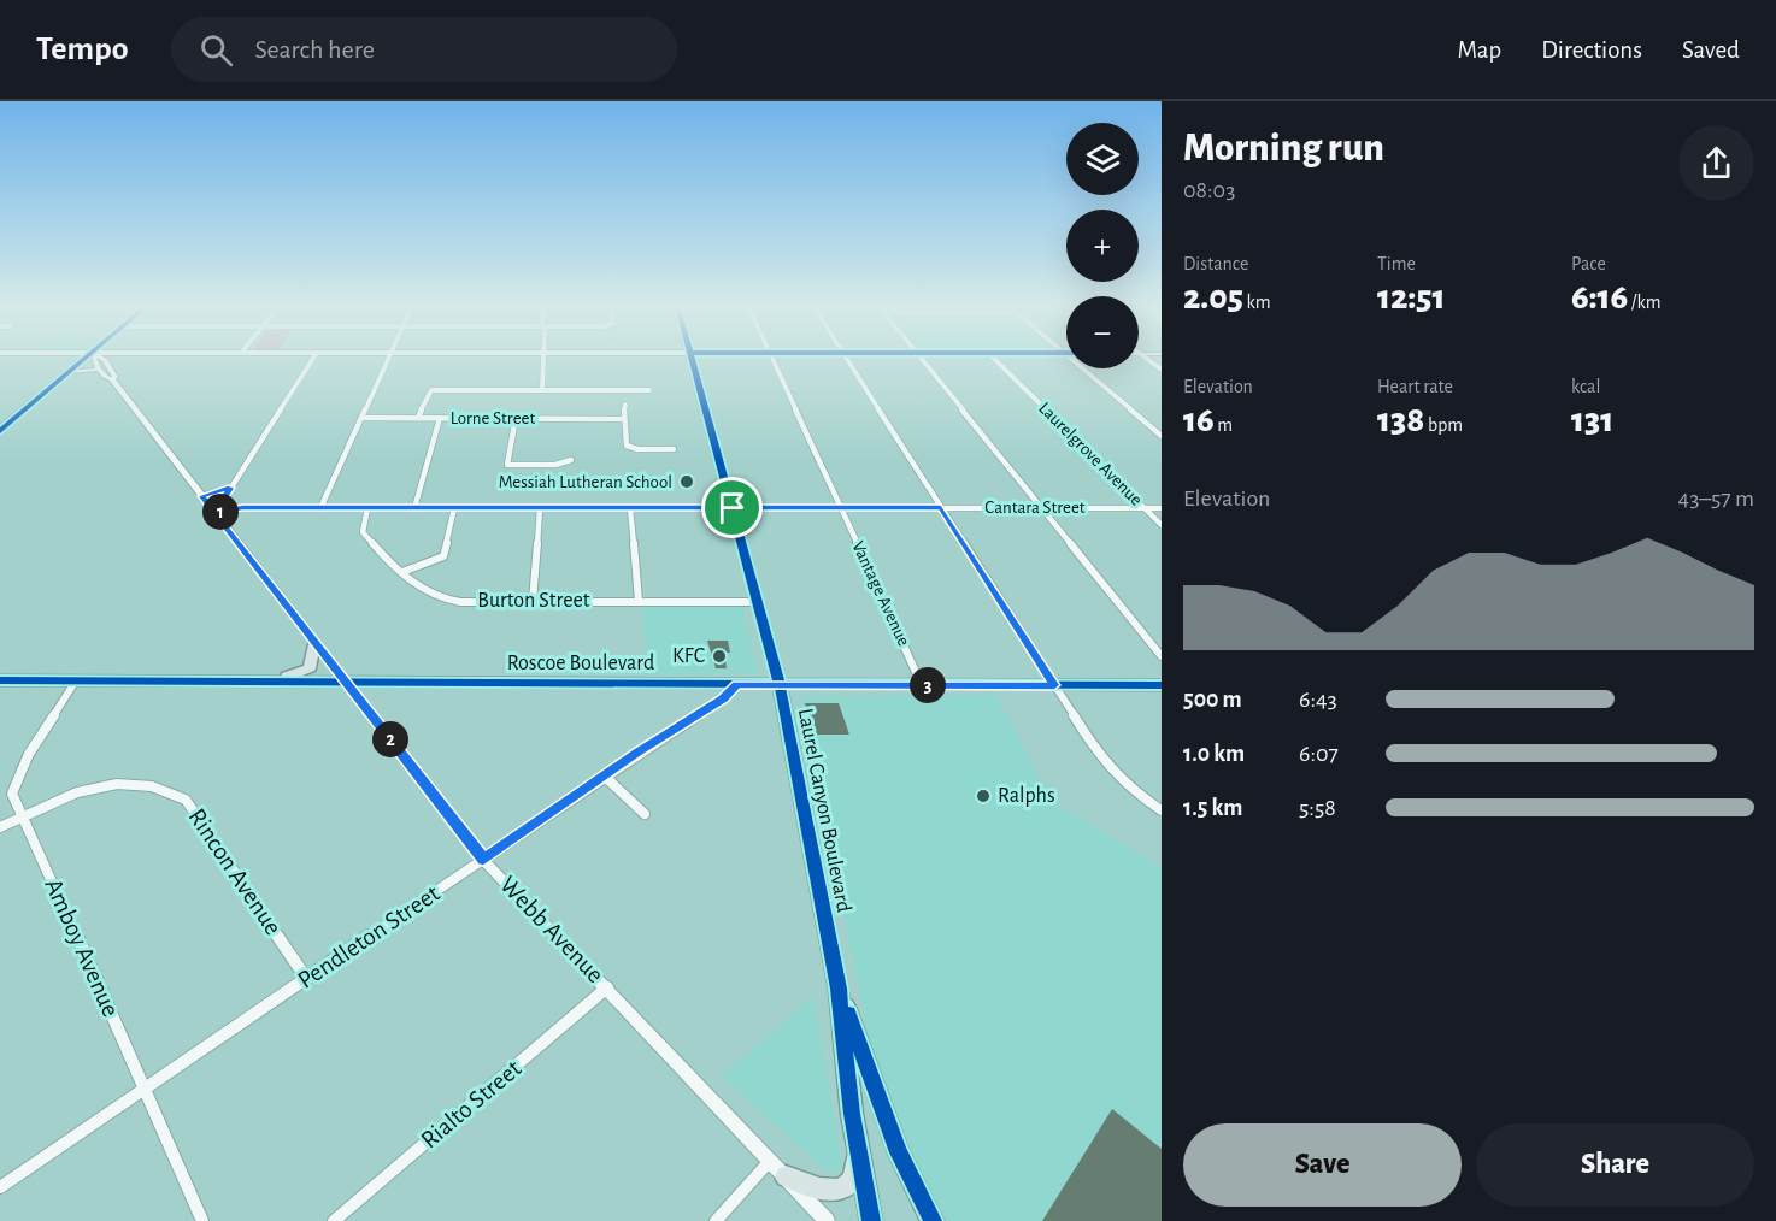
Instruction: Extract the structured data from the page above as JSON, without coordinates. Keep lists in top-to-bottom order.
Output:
{
  "streets": {
    "main road": ["Roscoe Boulevard", "Laurel Canyon Boulevard"],
    "street": [
      "Lorne Street",
      "Laurelgrove Avenue",
      "Cantara Street",
      "Vantage Avenue",
      "Burton Street",
      "Rincon Avenue",
      "Webb Avenue",
      "Pendleton Street",
      "Amboy Avenue",
      "Rialto Street"
    ]
  },
  "crossings": [
    ["Laurelgrove Avenue", "Cantara Street"],
    ["Cantara Street", "Vantage Avenue"],
    ["Cantara Street", "Burton Street"],
    ["Cantara Street", "Laurel Canyon Boulevard"],
    ["Cantara Street", "Webb Avenue"],
    ["Vantage Avenue", "Roscoe Boulevard"],
    ["Burton Street", "Laurel Canyon Boulevard"],
    ["Roscoe Boulevard", "Laurel Canyon Boulevard"],
    ["Roscoe Boulevard", "Webb Avenue"],
    ["Roscoe Boulevard", "Pendleton Street"],
    ["Roscoe Boulevard", "Amboy Avenue"],
    ["Rincon Avenue", "Pendleton Street"],
    ["Rincon Avenue", "Amboy Avenue"],
    ["Webb Avenue", "Pendleton Street"],
    ["Webb Avenue", "Rialto Street"],
    ["Pendleton Street", "Amboy Avenue"]
  ],
  "places": ["Messiah Lutheran School", "KFC", "Ralphs"],
  "page": {
    "header": "Tempo",
    "search": "Search here",
    "nav": ["Map", "Directions", "Saved"],
    "heading": ["Morning run", "08:03"],
    "map_buttons": ["+", "−"],
    "stats": [
      ["Distance", "2.05 km"],
      ["Time", "12:51"],
      ["Pace", "6:16 /km"],
      ["Elevation", "16 m"],
      ["Heart rate", "138 bpm"],
      ["kcal", "131"]
    ],
    "chart": ["Elevation", "43–57 m"],
    "pins": ["1", "3", "2"],
    "list": [
      {
        "name": "500 m",
        "note": "6:43"
      },
      {
        "name": "1.0 km",
        "note": "6:07"
      },
      {
        "name": "1.5 km",
        "note": "5:58"
      }
    ],
    "buttons": ["Save", "Share"]
  }
}
